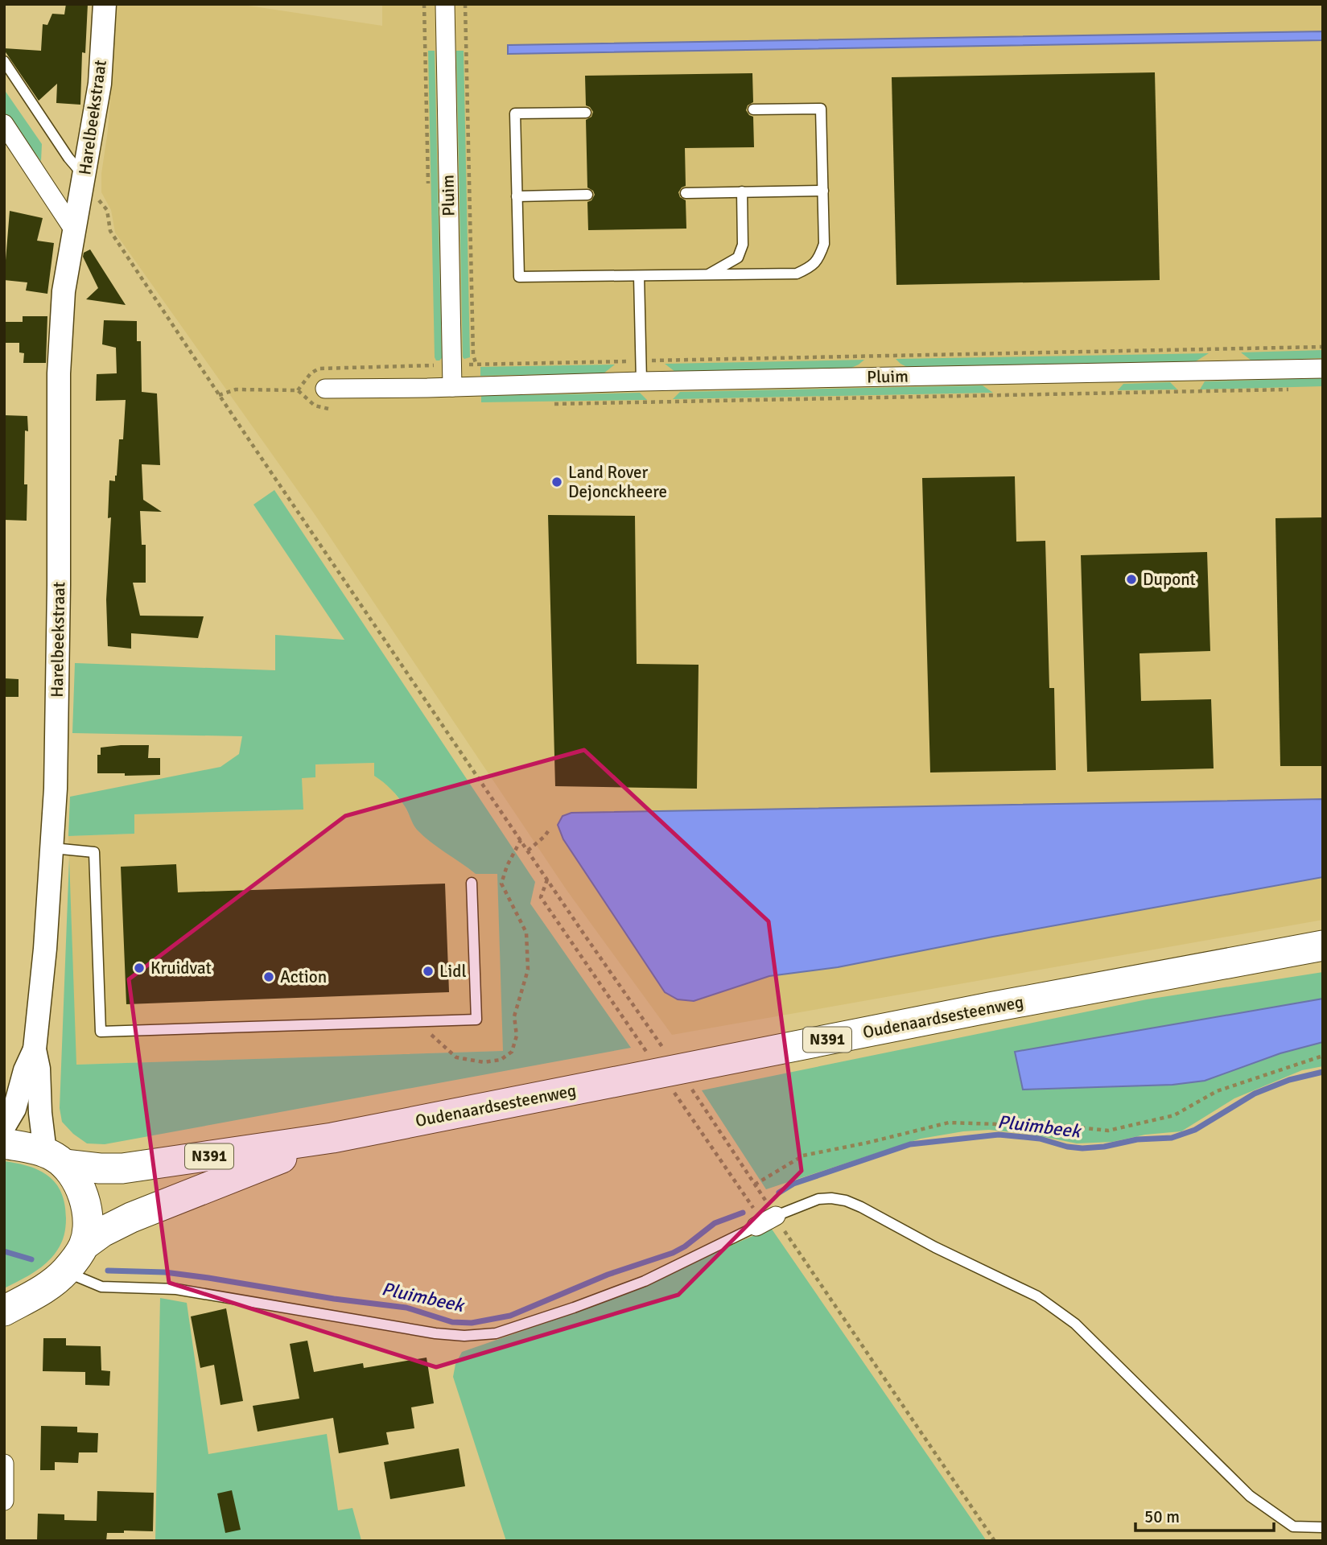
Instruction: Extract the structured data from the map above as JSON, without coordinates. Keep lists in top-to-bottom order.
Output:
{
  "streets": {
    "main road": ["Oudenaardsesteenweg", "N391"],
    "street": ["Harelbeekstraat", "Pluim"]
  },
  "crossings": [
    ["Harelbeekstraat", "Oudenaardsesteenweg"],
    ["Harelbeekstraat", "N391"],
    ["Oudenaardsesteenweg", "N391"]
  ],
  "water": ["Pluimbeek"],
  "places": [
    "Land Rover Dejonckheere",
    "Dupont",
    "Kruidvat",
    "Lidl",
    "Action"
  ],
  "scale_bar": "50 m"
}
